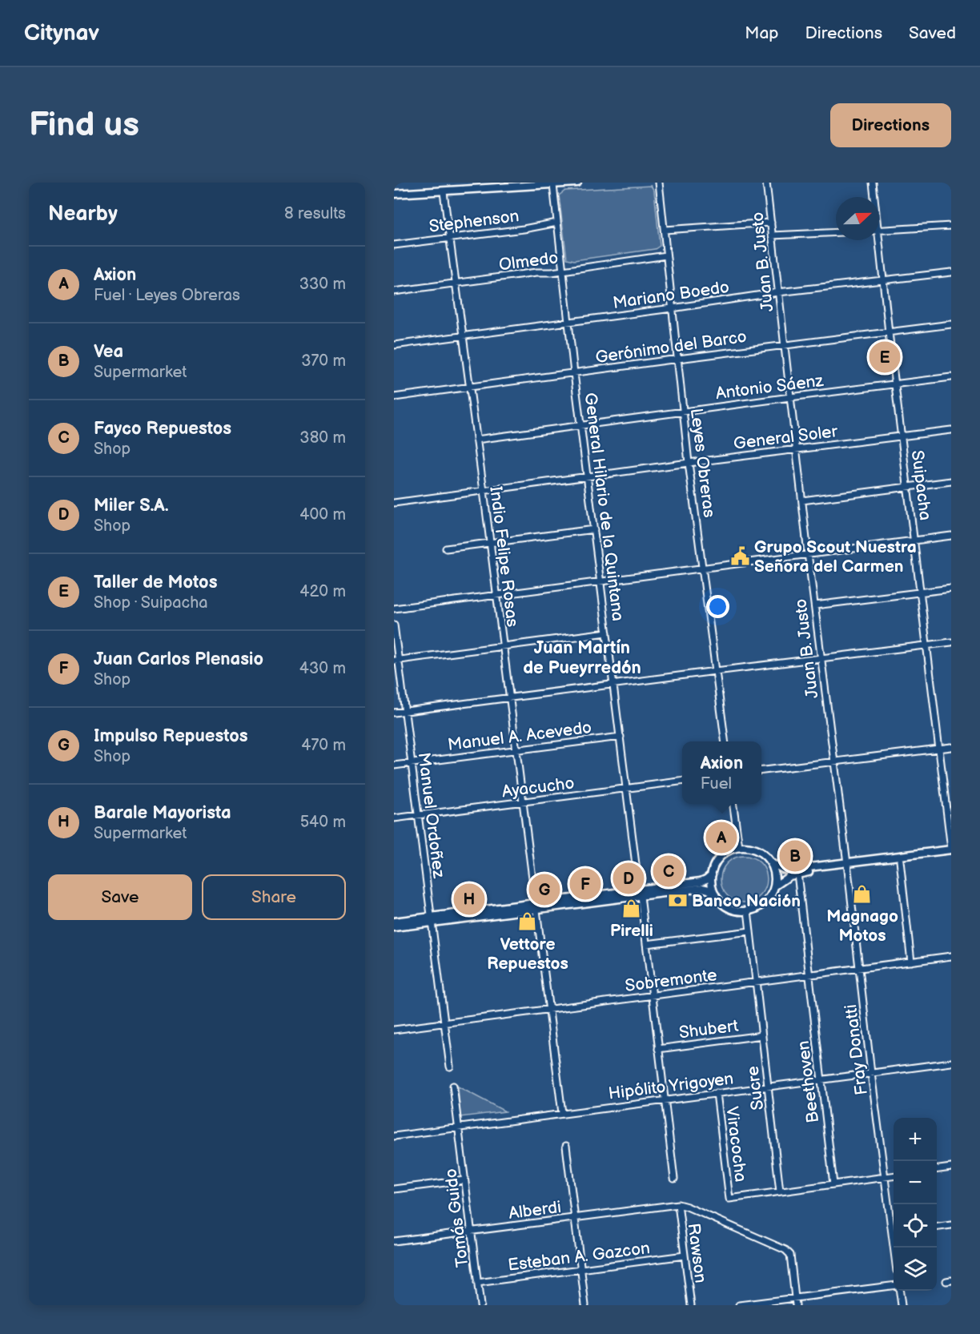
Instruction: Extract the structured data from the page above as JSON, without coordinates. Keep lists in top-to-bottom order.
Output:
{
  "streets": {
    "street": [
      "Stephenson",
      "Olmedo",
      "Juan B. Justo",
      "Mariano Boedo",
      "Gerónimo del Barco",
      "Antonio Sáenz",
      "General Soler",
      "Leyes Obreras",
      "Suipacha",
      "General Hilario de la Quintana",
      "Indio Felipe Rosas",
      "Manuel A. Acevedo",
      "Ayacucho",
      "Manuel Ordoñez",
      "Sobremonte",
      "Shubert",
      "Fray Donatti",
      "Beethoven",
      "Hipólito Yrigoyen",
      "Sucre",
      "Viracocha",
      "Alberdi",
      "Tomás Guido",
      "Rawson",
      "Esteban A. Gazcon"
    ]
  },
  "crossings": [
    ["Stephenson", "General Hilario de la Quintana"],
    ["Stephenson", "Indio Felipe Rosas"],
    ["Olmedo", "Leyes Obreras"],
    ["Olmedo", "General Hilario de la Quintana"],
    ["Olmedo", "Indio Felipe Rosas"],
    ["Juan B. Justo", "Mariano Boedo"],
    ["Juan B. Justo", "Gerónimo del Barco"],
    ["Juan B. Justo", "Antonio Sáenz"],
    ["Juan B. Justo", "General Soler"],
    ["Juan B. Justo", "Sobremonte"],
    ["Juan B. Justo", "Fray Donatti"],
    ["Mariano Boedo", "Leyes Obreras"],
    ["Mariano Boedo", "Suipacha"],
    ["Mariano Boedo", "General Hilario de la Quintana"],
    ["Mariano Boedo", "Indio Felipe Rosas"],
    ["Gerónimo del Barco", "Leyes Obreras"],
    ["Gerónimo del Barco", "Suipacha"],
    ["Gerónimo del Barco", "General Hilario de la Quintana"],
    ["Gerónimo del Barco", "Indio Felipe Rosas"],
    ["Antonio Sáenz", "Leyes Obreras"],
    ["Antonio Sáenz", "Suipacha"],
    ["Antonio Sáenz", "General Hilario de la Quintana"],
    ["Antonio Sáenz", "Indio Felipe Rosas"],
    ["General Soler", "Leyes Obreras"],
    ["General Soler", "Suipacha"],
    ["General Soler", "General Hilario de la Quintana"],
    ["General Soler", "Indio Felipe Rosas"],
    ["General Hilario de la Quintana", "Manuel A. Acevedo"],
    ["General Hilario de la Quintana", "Ayacucho"],
    ["General Hilario de la Quintana", "Sobremonte"],
    ["Indio Felipe Rosas", "Manuel A. Acevedo"],
    ["Indio Felipe Rosas", "Ayacucho"],
    ["Indio Felipe Rosas", "Sobremonte"],
    ["Indio Felipe Rosas", "Hipólito Yrigoyen"],
    ["Manuel A. Acevedo", "Manuel Ordoñez"],
    ["Ayacucho", "Manuel Ordoñez"],
    ["Manuel Ordoñez", "Sobremonte"],
    ["Sobremonte", "Fray Donatti"],
    ["Sobremonte", "Beethoven"],
    ["Sobremonte", "Sucre"],
    ["Shubert", "Sucre"],
    ["Fray Donatti", "Hipólito Yrigoyen"],
    ["Beethoven", "Hipólito Yrigoyen"],
    ["Hipólito Yrigoyen", "Sucre"],
    ["Hipólito Yrigoyen", "Viracocha"],
    ["Hipólito Yrigoyen", "Tomás Guido"],
    ["Sucre", "Viracocha"],
    ["Alberdi", "Tomás Guido"],
    ["Alberdi", "Rawson"],
    ["Tomás Guido", "Esteban A. Gazcon"],
    ["Rawson", "Esteban A. Gazcon"]
  ],
  "districts": ["Juan Martín de Pueyrredón"],
  "places": {
    "public building": ["Grupo Scout Nuestra Señora del Carmen"],
    "shop": ["Magnago Motos", "Pirelli", "Vettore Repuestos"],
    "bank": ["Banco Nación"]
  },
  "north": "right",
  "page": {
    "header": "Citynav",
    "nav": ["Map", "Directions", "Saved"],
    "buttons": [
      "Directions",
      ["Save", "Share"]
    ],
    "title": "Find us",
    "heading": ["Nearby", "8 results"],
    "list": [
      {
        "mark": "A",
        "name": "Axion",
        "note": "Fuel · Leyes Obreras",
        "value": "330 m"
      },
      {
        "mark": "B",
        "name": "Vea",
        "note": "Supermarket",
        "value": "370 m"
      },
      {
        "mark": "C",
        "name": "Fayco Repuestos",
        "note": "Shop",
        "value": "380 m"
      },
      {
        "mark": "D",
        "name": "Miler S.A.",
        "note": "Shop",
        "value": "400 m"
      },
      {
        "mark": "E",
        "name": "Taller de Motos",
        "note": "Shop · Suipacha",
        "value": "420 m"
      },
      {
        "mark": "F",
        "name": "Juan Carlos Plenasio",
        "note": "Shop",
        "value": "430 m"
      },
      {
        "mark": "G",
        "name": "Impulso Repuestos",
        "note": "Shop",
        "value": "470 m"
      },
      {
        "mark": "H",
        "name": "Barale Mayorista",
        "note": "Supermarket",
        "value": "540 m"
      }
    ],
    "pins": [
      "E",
      "A",
      "B",
      "C",
      "D",
      "F",
      "G",
      "H"
    ],
    "popup": ["Axion", "Fuel"],
    "map_buttons": ["+", "−"]
  }
}
